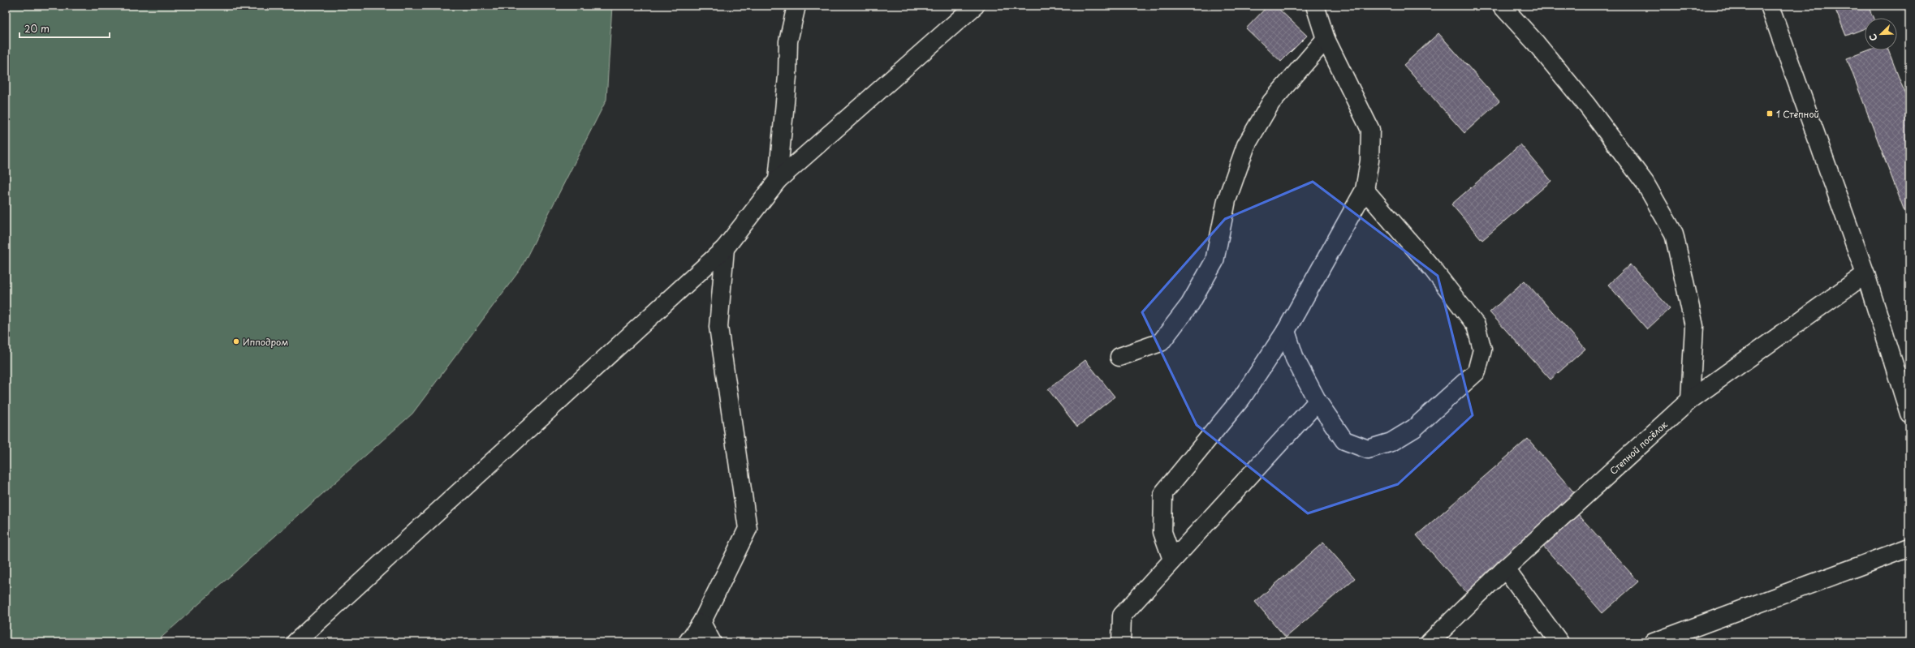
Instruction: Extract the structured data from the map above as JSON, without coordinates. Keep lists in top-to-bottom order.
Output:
{
  "streets": {
    "street": ["Степной посёлок"]
  },
  "places": {
    "transit": ["1 Степной"],
    "other": ["Ипподром"]
  },
  "scale_bar": "20 m",
  "north": "bottom left"
}
